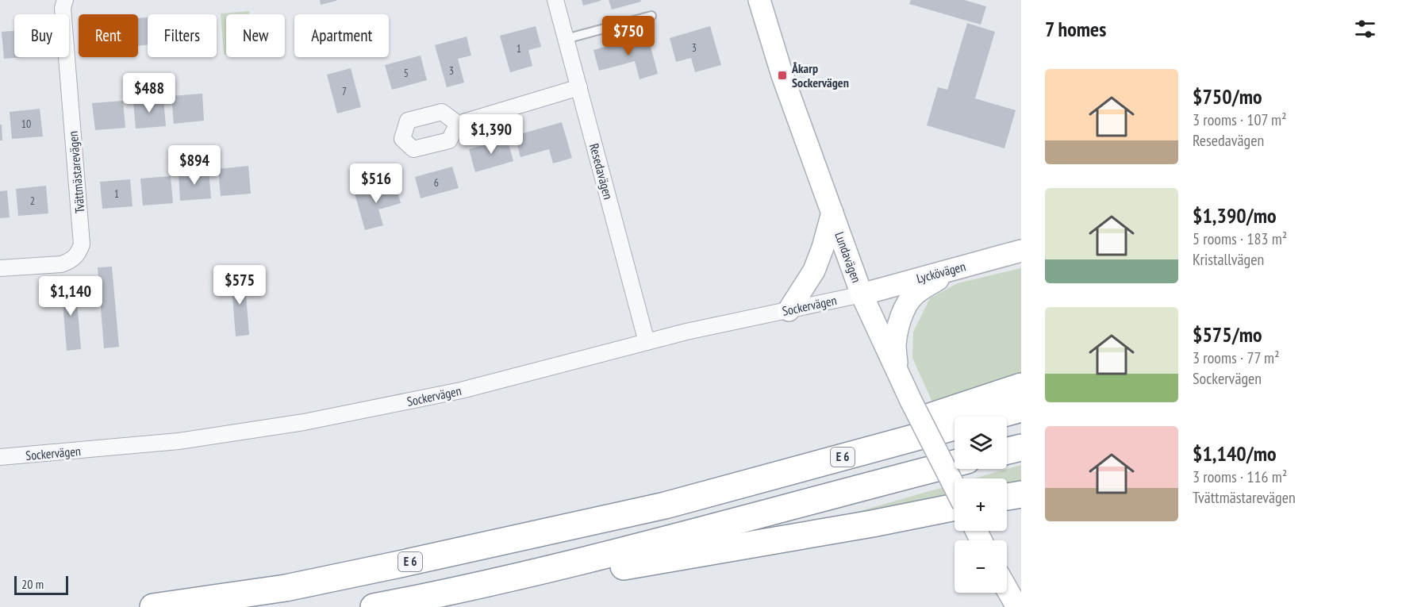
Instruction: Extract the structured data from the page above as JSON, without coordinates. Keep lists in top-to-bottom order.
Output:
{
  "streets": {
    "highway": ["E 6"],
    "main road": ["Lundavägen", "Lyckövägen"],
    "street": ["Resedavägen", "Tvättmästarevägen", "Sockervägen"]
  },
  "crossings": [
    ["Resedavägen", "Sockervägen"],
    ["Lundavägen", "Lyckövägen"],
    ["Lundavägen", "Sockervägen"],
    ["Lyckövägen", "Sockervägen"]
  ],
  "places": {
    "transit": ["Åkarp Sockervägen"]
  },
  "house_numbers": [
    "3",
    "1",
    "3",
    "5",
    "7",
    "10",
    "6",
    "1",
    "2"
  ],
  "scale_bar": "20 m",
  "page": {
    "heading": "7 homes",
    "chip": [
      "Buy",
      "Rent",
      "Filters",
      "New",
      "Apartment"
    ],
    "price": [
      "$750",
      "$488",
      "$1,390",
      "$894",
      "$516",
      "$575",
      "$1,140"
    ],
    "list": [
      {
        "name": "$750/mo",
        "note": "3 rooms · 107 m² · Resedavägen"
      },
      {
        "name": "$1,390/mo",
        "note": "5 rooms · 183 m² · Kristallvägen"
      },
      {
        "name": "$575/mo",
        "note": "3 rooms · 77 m² · Sockervägen"
      },
      {
        "name": "$1,140/mo",
        "note": "3 rooms · 116 m² · Tvättmästarevägen"
      }
    ],
    "map_buttons": ["+", "−"],
    "scale": "20 m"
  }
}
